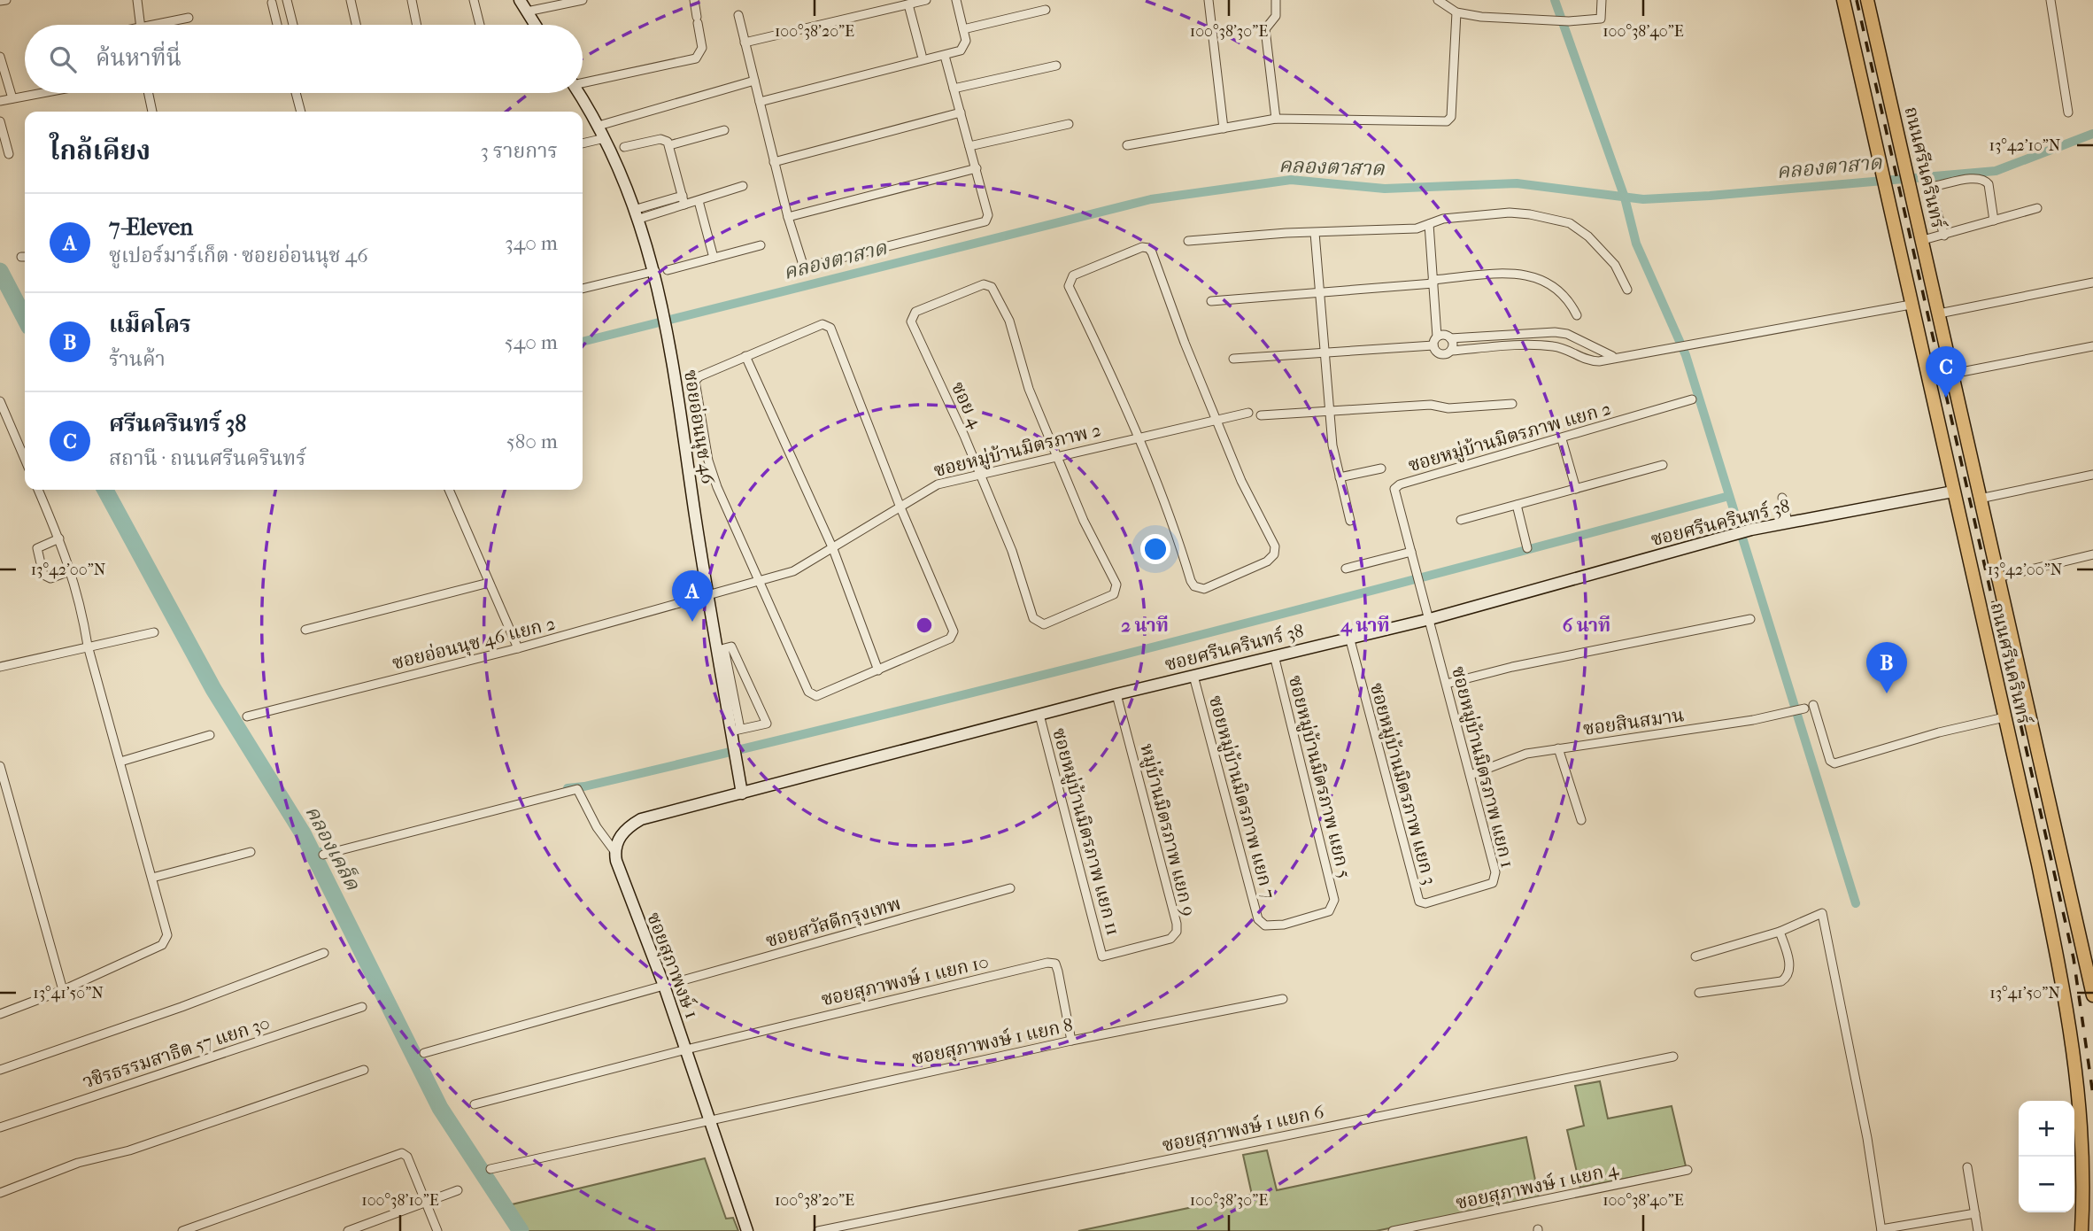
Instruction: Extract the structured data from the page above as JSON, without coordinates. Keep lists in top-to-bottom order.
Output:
{
  "streets": {
    "main road": ["ถนนศรีนครินทร์"],
    "street": [
      "ซอย 4",
      "ซอยอ่อนนุช 46",
      "ซอยหมู่บ้านมิตรภาพ แยก 2",
      "ซอยหมู่บ้านมิตรภาพ 2",
      "ซอยศรีนครินทร์ 38",
      "ซอยอ่อนนุช 46 แยก 2",
      "ซอยสินสมาน",
      "ซอยหมู่บ้านมิตรภาพ แยก 1",
      "ซอยหมู่บ้านมิตรภาพ แยก 5",
      "ซอยหมู่บ้านมิตรภาพ แยก 3",
      "ซอยหมู่บ้านมิตรภาพ แยก 7",
      "หมู่บ้านมิตรภาพ แยก 9",
      "ซอยหมู่บ้านมิตรภาพ แยก 11",
      "ซอยสวัสดีกรุงเทพ",
      "ซอยสุภาพงษ์ 1",
      "ซอยสุภาพงษ์ 1 แยก 10",
      "ซอยสุภาพงษ์ 1 แยก 8",
      "วชิรธรรมสาธิต 57 แยก 30",
      "ซอยสุภาพงษ์ 1 แยก 6",
      "ซอยสุภาพงษ์ 1 แยก 4"
    ]
  },
  "crossings": [
    ["ถนนศรีนครินทร์", "ซอยศรีนครินทร์ 38"],
    ["ซอย 4", "ซอยหมู่บ้านมิตรภาพ 2"],
    ["ซอยอ่อนนุช 46", "ซอยหมู่บ้านมิตรภาพ 2"],
    ["ซอยอ่อนนุช 46", "ซอยศรีนครินทร์ 38"],
    ["ซอยอ่อนนุช 46", "ซอยอ่อนนุช 46 แยก 2"],
    ["ซอยหมู่บ้านมิตรภาพ แยก 2", "ซอยศรีนครินทร์ 38"],
    ["ซอยหมู่บ้านมิตรภาพ แยก 2", "ซอยหมู่บ้านมิตรภาพ แยก 1"],
    ["ซอยหมู่บ้านมิตรภาพ 2", "ซอยอ่อนนุช 46 แยก 2"],
    ["ซอยศรีนครินทร์ 38", "ซอยหมู่บ้านมิตรภาพ แยก 1"],
    ["ซอยศรีนครินทร์ 38", "ซอยหมู่บ้านมิตรภาพ แยก 5"],
    ["ซอยศรีนครินทร์ 38", "ซอยหมู่บ้านมิตรภาพ แยก 3"],
    ["ซอยศรีนครินทร์ 38", "ซอยหมู่บ้านมิตรภาพ แยก 7"],
    ["ซอยศรีนครินทร์ 38", "หมู่บ้านมิตรภาพ แยก 9"],
    ["ซอยศรีนครินทร์ 38", "ซอยหมู่บ้านมิตรภาพ แยก 11"],
    ["ซอยสินสมาน", "ซอยหมู่บ้านมิตรภาพ แยก 1"],
    ["ซอยหมู่บ้านมิตรภาพ แยก 1", "ซอยหมู่บ้านมิตรภาพ แยก 3"],
    ["ซอยหมู่บ้านมิตรภาพ แยก 5", "ซอยหมู่บ้านมิตรภาพ แยก 7"],
    ["หมู่บ้านมิตรภาพ แยก 9", "ซอยหมู่บ้านมิตรภาพ แยก 11"],
    ["ซอยสวัสดีกรุงเทพ", "ซอยสุภาพงษ์ 1"],
    ["ซอยสุภาพงษ์ 1", "ซอยสุภาพงษ์ 1 แยก 10"],
    ["ซอยสุภาพงษ์ 1", "ซอยสุภาพงษ์ 1 แยก 8"],
    ["ซอยสุภาพงษ์ 1 แยก 10", "ซอยสุภาพงษ์ 1 แยก 8"]
  ],
  "water": ["คลองตาสาด", "คลองเคล็ด"],
  "page": {
    "search": "ค้นหาที่นี่",
    "heading": ["ใกล้เคียง", "3 รายการ"],
    "list": [
      {
        "mark": "A",
        "name": "7-Eleven",
        "note": "ซูเปอร์มาร์เก็ต · ซอยอ่อนนุช 46",
        "value": "340 m"
      },
      {
        "mark": "B",
        "name": "แม็คโคร",
        "note": "ร้านค้า",
        "value": "540 m"
      },
      {
        "mark": "C",
        "name": "ศรีนครินทร์ 38",
        "note": "สถานี · ถนนศรีนครินทร์",
        "value": "580 m"
      }
    ],
    "pins": ["C", "A", "B"],
    "map_buttons": ["+", "−"]
  },
  "coordinates": [
    "100°38'20\"E",
    "100°38'30\"E",
    "100°38'40\"E",
    "13°42'10\"N",
    "13°42'00\"N",
    "13°41'50\"N",
    "100°38'10\"E"
  ],
  "rings": ["2 นาที", "4 นาที", "6 นาที"]
}
